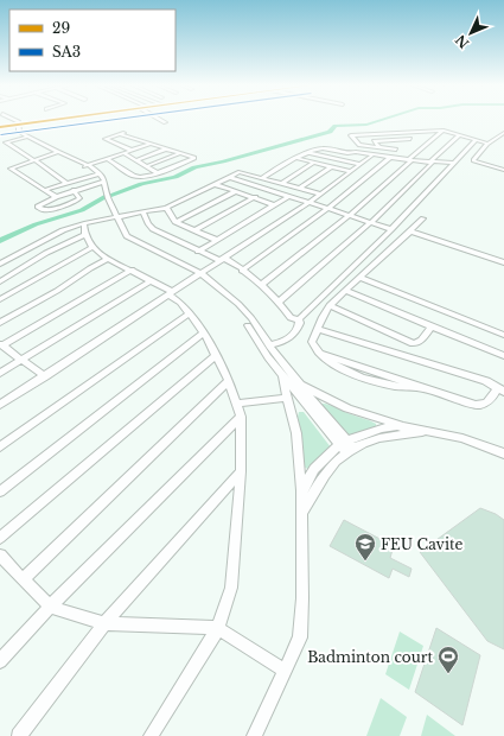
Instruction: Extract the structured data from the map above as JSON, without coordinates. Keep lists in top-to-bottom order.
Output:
{
  "places": {
    "school or university": ["FEU Cavite"],
    "sports": ["Badminton court"]
  },
  "lines": ["transit line 29", "transit line SA3"],
  "legend": ["29", "SA3"],
  "north": "bottom left"
}
